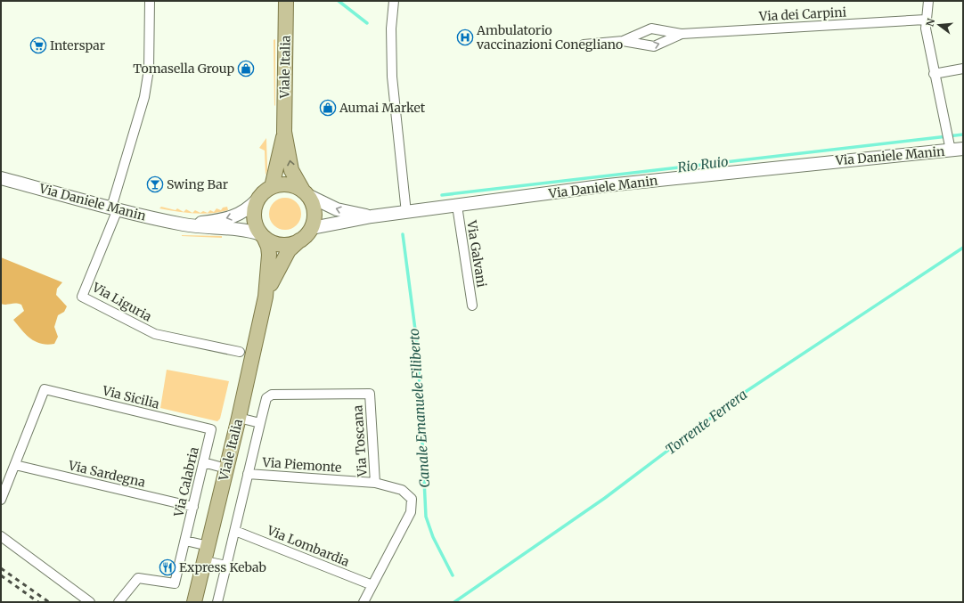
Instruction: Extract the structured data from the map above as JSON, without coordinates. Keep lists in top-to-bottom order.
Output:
{
  "streets": {
    "main road": ["Viale Italia", "Via Daniele Manin"],
    "street": [
      "Via dei Carpini",
      "Via Galvani",
      "Via Liguria",
      "Via Sicilia",
      "Via Toscana",
      "Via Piemonte",
      "Via Sardegna",
      "Via Calabria",
      "Via Lombardia"
    ]
  },
  "crossings": [
    ["Viale Italia", "Via Daniele Manin"],
    ["Via Daniele Manin", "Via Galvani"],
    ["Via Daniele Manin", "Via Liguria"],
    ["Via Sicilia", "Via Sardegna"],
    ["Via Sicilia", "Via Calabria"],
    ["Via Toscana", "Via Piemonte"],
    ["Via Toscana", "Via Lombardia"],
    ["Via Sardegna", "Via Calabria"]
  ],
  "water": ["Rio Ruio", "Canale Emanuele Filiberto", "Torrente Ferrera"],
  "places": {
    "hospital": ["Ambulatorio vaccinazioni Conegliano"],
    "supermarket": ["Interspar"],
    "shop": ["Tomasella Group", "Aumai Market"],
    "bar": ["Swing Bar"],
    "restaurant": ["Express Kebab"]
  },
  "north": "left"
}
